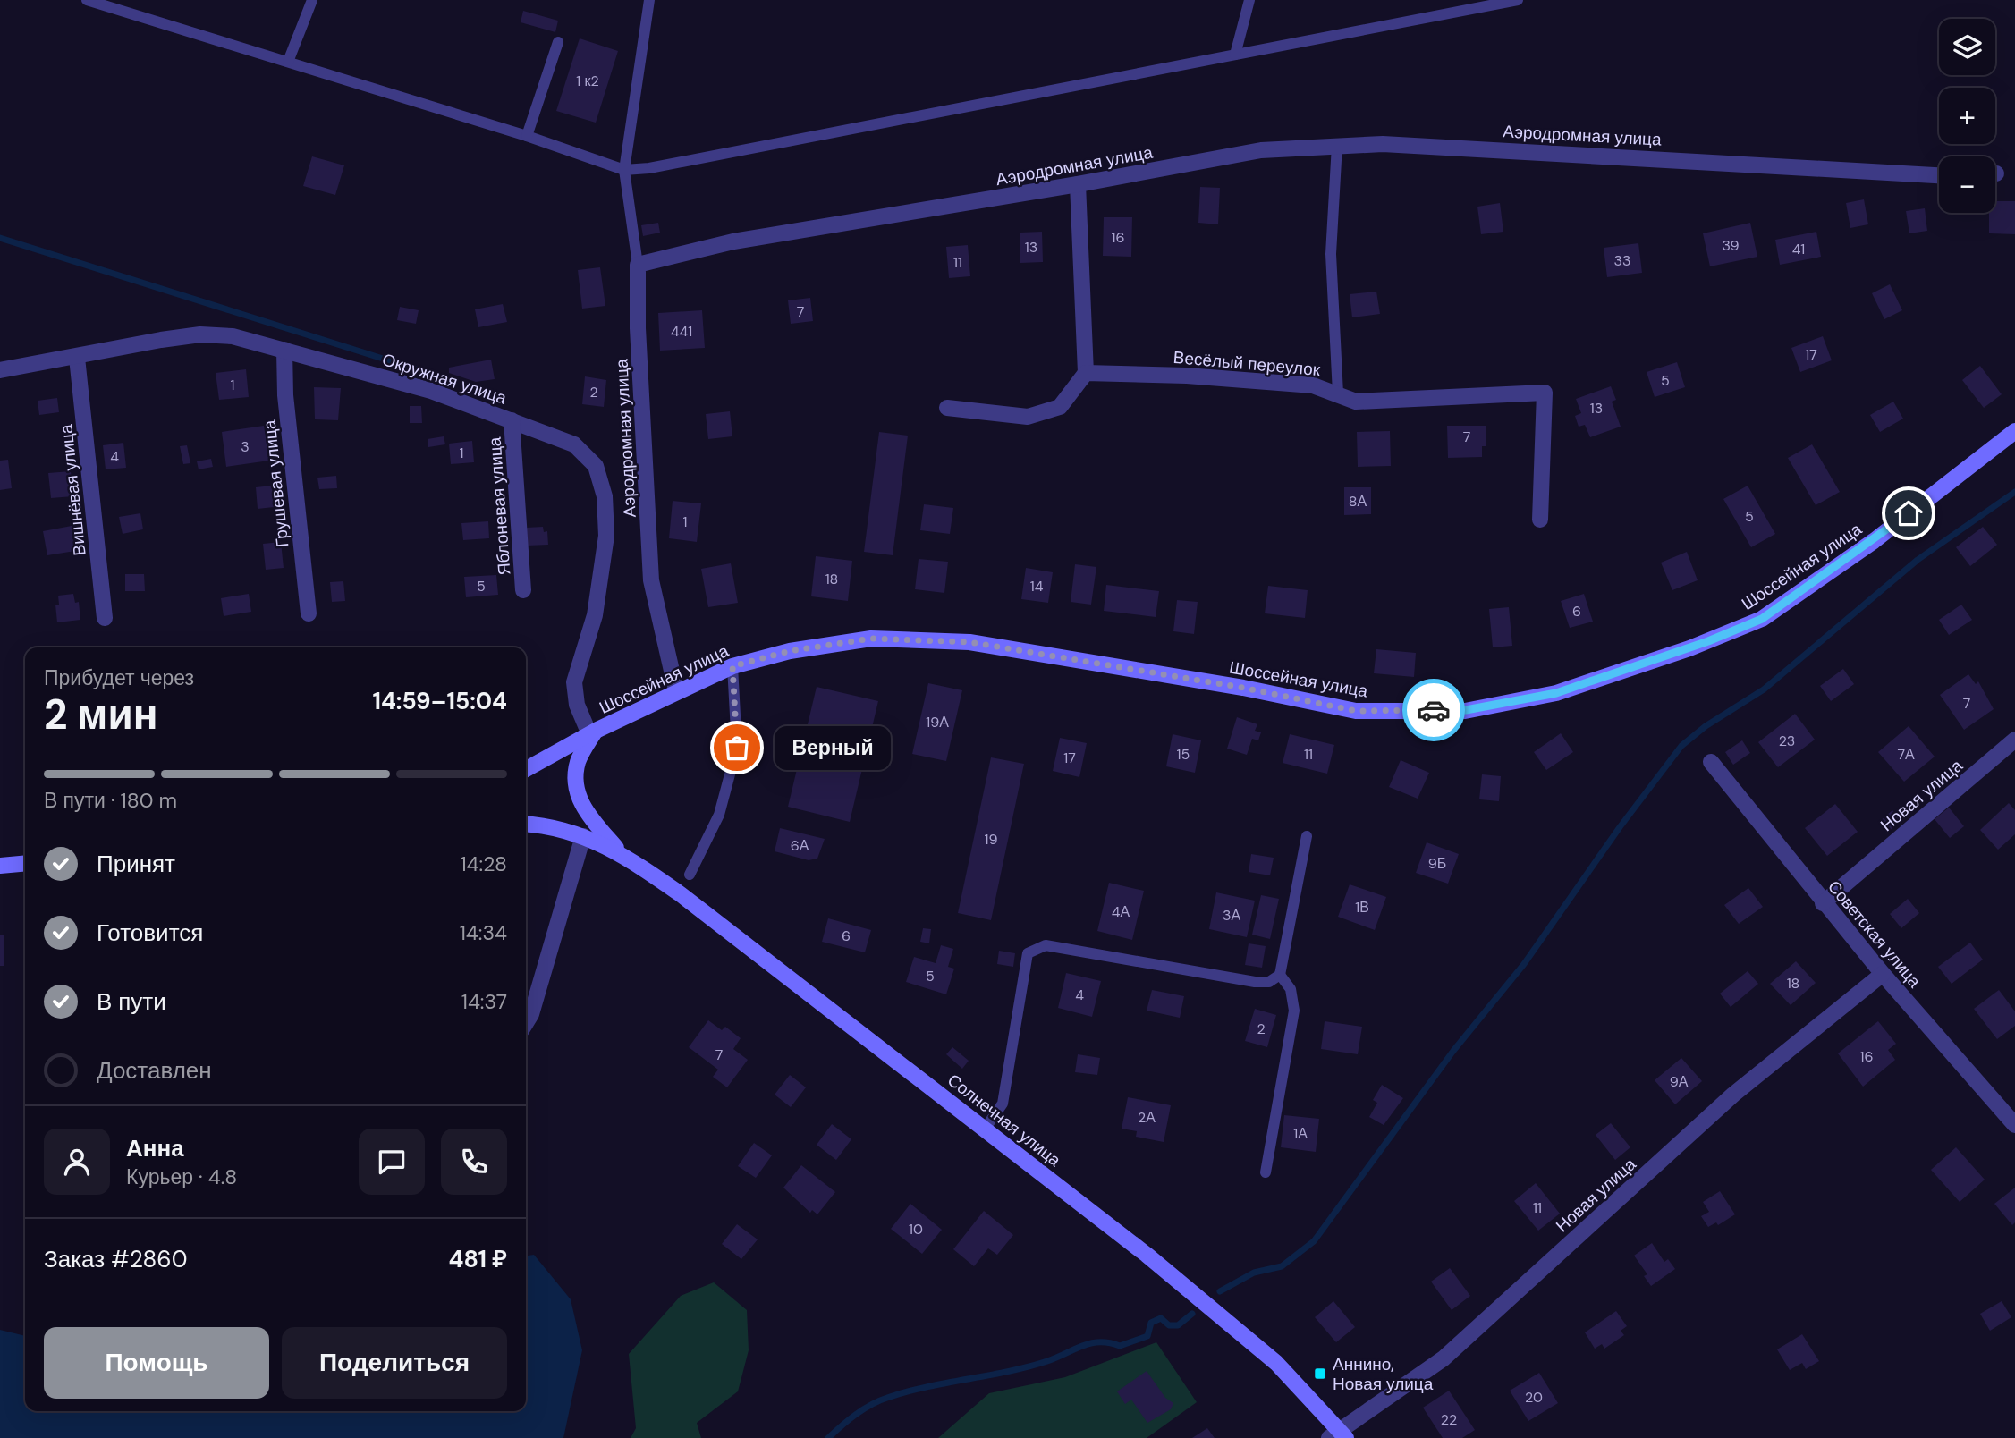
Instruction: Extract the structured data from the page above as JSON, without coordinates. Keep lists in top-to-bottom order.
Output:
{
  "streets": {
    "main road": ["Шоссейная улица", "Солнечная улица"],
    "street": [
      "Аэродромная улица",
      "Весёлый переулок",
      "Окружная улица",
      "Грушевая улица",
      "Вишнёвая улица",
      "Яблоневая улица",
      "Новая улица",
      "Советская улица"
    ]
  },
  "crossings": [
    ["Аэродромная улица", "Шоссейная улица"],
    ["Окружная улица", "Грушевая улица"],
    ["Окружная улица", "Вишнёвая улица"],
    ["Окружная улица", "Яблоневая улица"],
    ["Окружная улица", "Шоссейная улица"],
    ["Новая улица", "Советская улица"],
    ["Новая улица", "Солнечная улица"]
  ],
  "places": {
    "other": ["Верный"],
    "transit": ["Аннино, Новая улица"]
  },
  "house_numbers": [
    "1 к2",
    "16",
    "39",
    "13",
    "41",
    "33",
    "11",
    "7",
    "441",
    "17",
    "5",
    "1",
    "2",
    "13",
    "7",
    "3",
    "1",
    "4",
    "8А",
    "5",
    "1",
    "18",
    "5",
    "14",
    "6",
    "7",
    "19А",
    "23",
    "15",
    "11",
    "7А",
    "17",
    "19",
    "6А",
    "9Б",
    "1В",
    "4А",
    "3А",
    "6",
    "5",
    "18",
    "4",
    "2",
    "7",
    "16",
    "9А",
    "2А",
    "1А",
    "11",
    "10",
    "20",
    "22"
  ],
  "page": {
    "map_buttons": ["+", "−"],
    "heading": ["2 мин", "Прибудет через", "14:59–15:04"],
    "panel": [
      "Анна",
      "Курьер · 4.8",
      "Заказ #2860",
      "481 ₽"
    ],
    "bubble": "Верный",
    "bar": "В пути · 180 m",
    "list": [
      ["Принят", "14:28"],
      ["Готовится", "14:34"],
      ["В пути", "14:37"],
      "Доставлен"
    ],
    "buttons": ["Помощь", "Поделиться"]
  }
}
